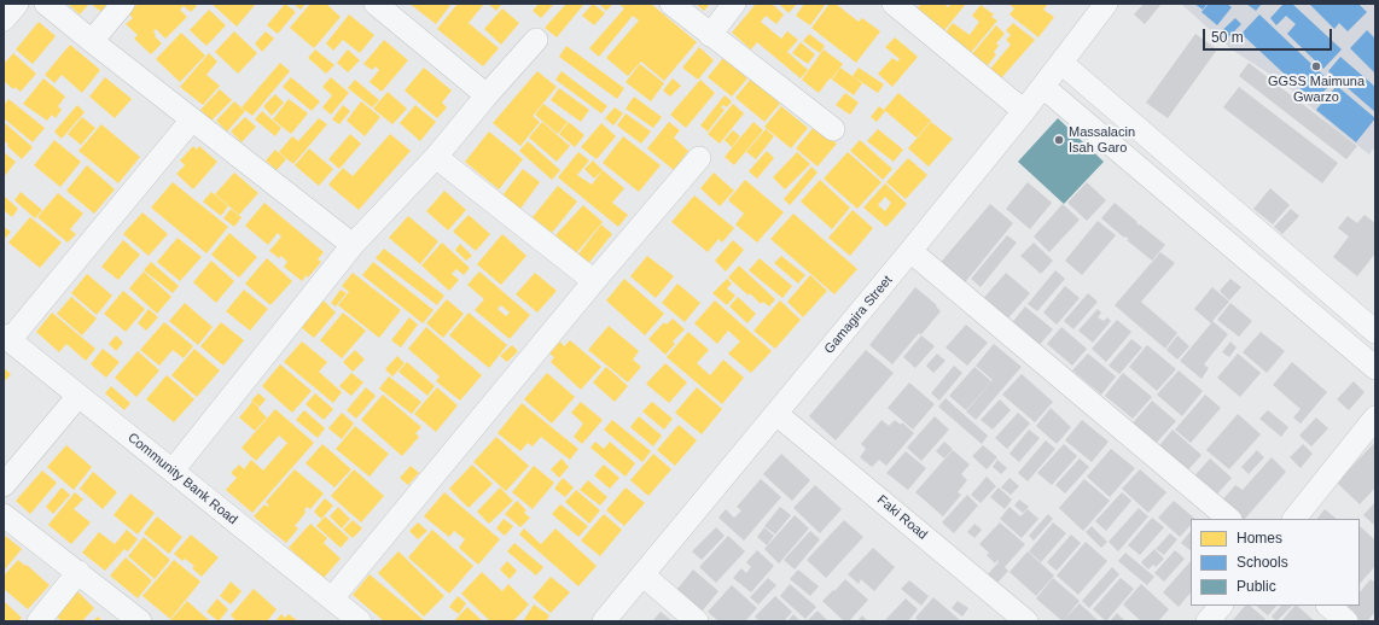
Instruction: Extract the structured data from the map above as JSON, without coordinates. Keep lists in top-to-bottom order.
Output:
{
  "streets": {
    "street": ["Gamagira Street", "Community Bank Road", "Faki Road"]
  },
  "crossings": [
    ["Gamagira Street", "Faki Road"]
  ],
  "places": ["GGSS Maimuna Gwarzo", "Massalacin Isah Garo"],
  "legend": ["Homes", "Schools", "Public"],
  "scale_bar": "50 m"
}
